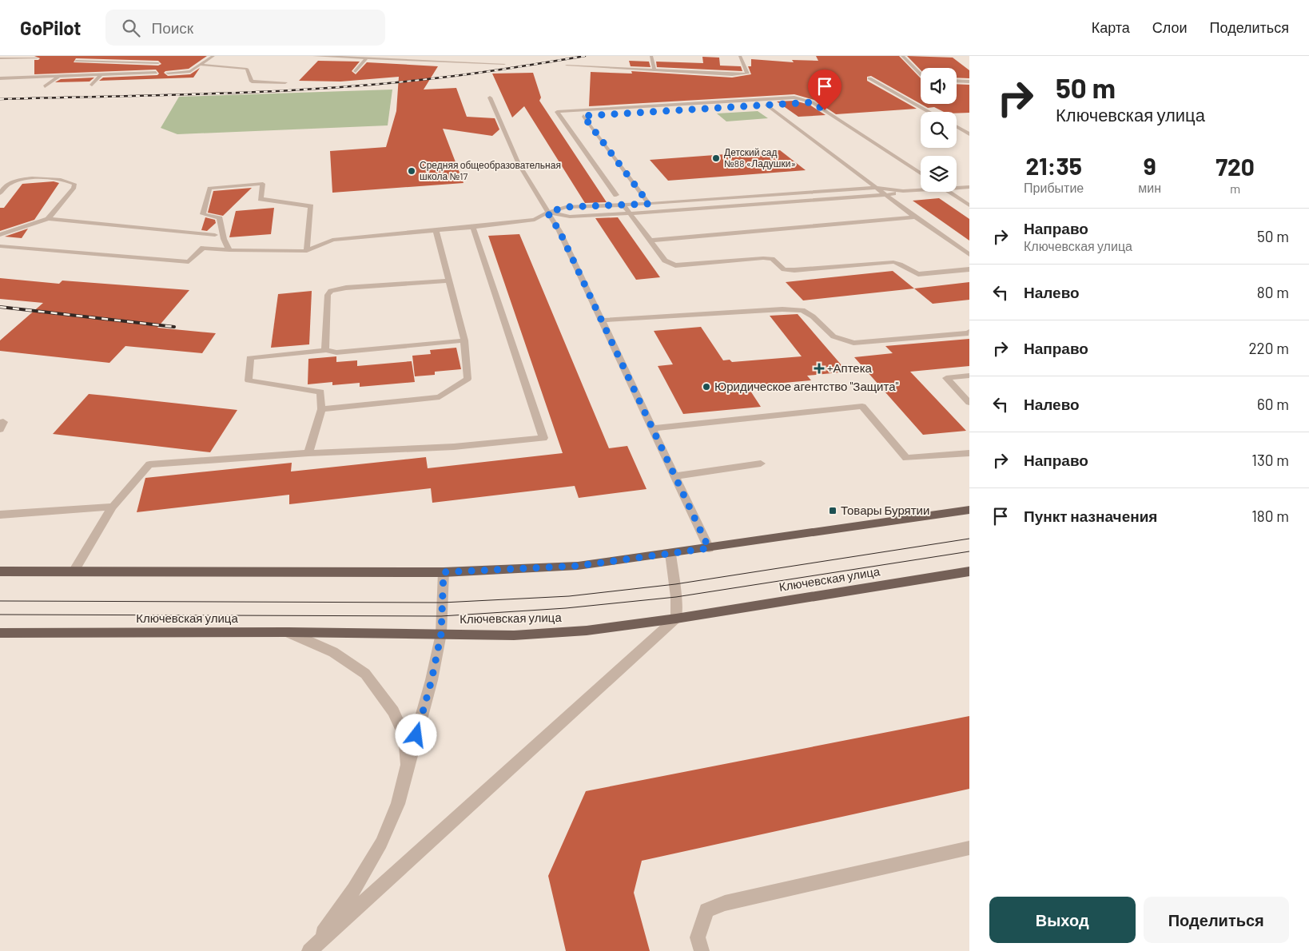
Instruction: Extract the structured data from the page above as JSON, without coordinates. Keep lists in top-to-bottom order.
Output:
{
  "streets": {
    "main road": ["Ключевская улица"]
  },
  "places": {
    "other": ["Детский сад №88 «Ладушки»", "Средняя общеобразовательная школа №17", "Юридическое агентство \"Защита\""],
    "health": ["+Аптека"],
    "transit": ["Товары Бурятии"]
  },
  "page": {
    "header": "GoPilot",
    "search": "Поиск",
    "nav": ["Карта", "Слои", "Поделиться"],
    "turn": ["50 m", "Ключевская улица"],
    "eta": [
      "21:35",
      "Прибытие",
      "9",
      "мин",
      "720",
      "m"
    ],
    "list": [
      {
        "name": "Направо",
        "note": "Ключевская улица",
        "value": "50 m"
      },
      {
        "name": "Налево",
        "value": "80 m"
      },
      {
        "name": "Направо",
        "value": "220 m"
      },
      {
        "name": "Налево",
        "value": "60 m"
      },
      {
        "name": "Направо",
        "value": "130 m"
      },
      {
        "name": "Пункт назначения",
        "value": "180 m"
      }
    ],
    "buttons": ["Выход", "Поделиться"]
  }
}
